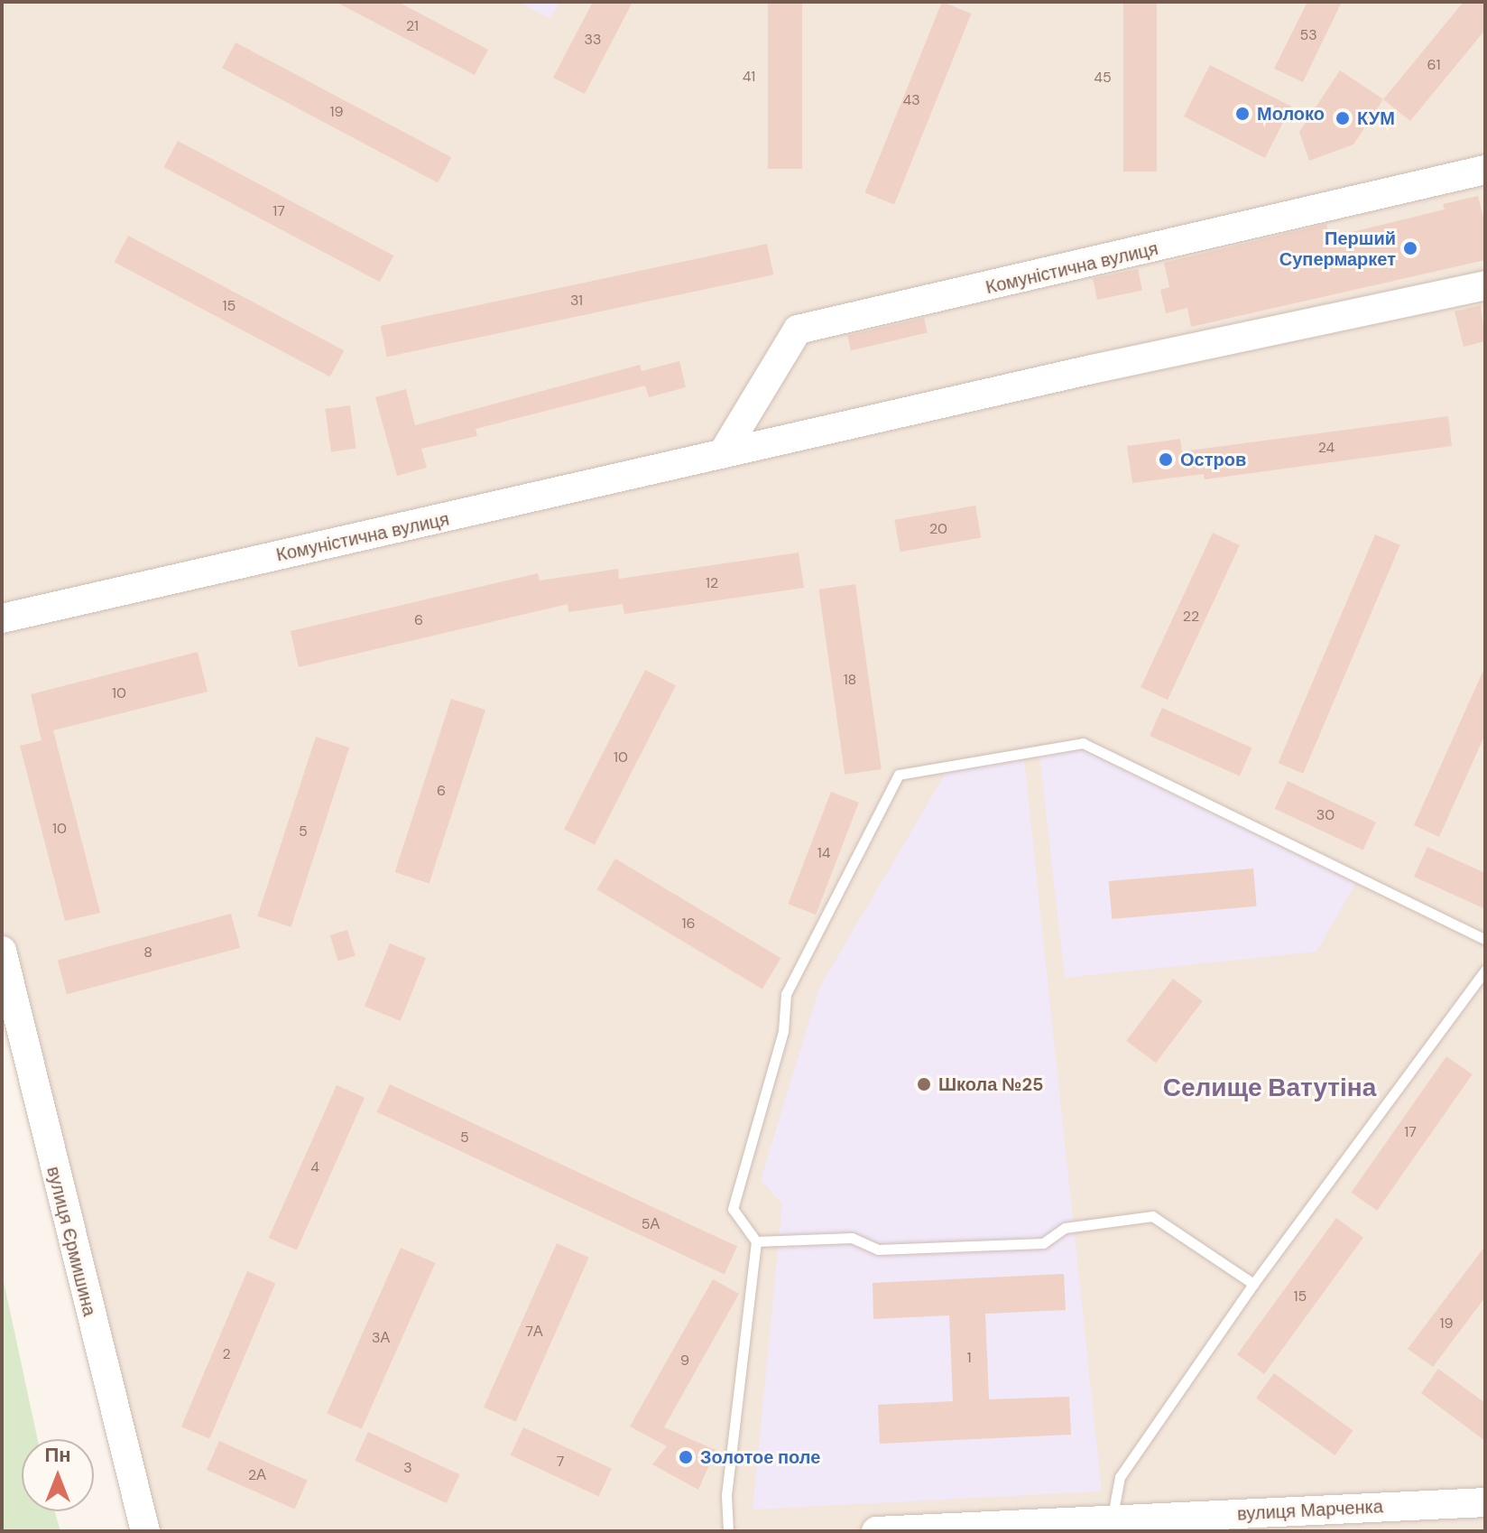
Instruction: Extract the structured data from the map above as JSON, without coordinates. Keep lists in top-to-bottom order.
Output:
{
  "streets": {
    "street": ["Комуністична вулиця", "вулиця Єрмишина", "вулиця Марченка"]
  },
  "districts": ["Селище Ватутіна"],
  "places": [
    "Молоко",
    "КУМ",
    "Перший Супермаркет",
    "Остров",
    "Школа №25",
    "Золотое поле"
  ],
  "house_numbers": [
    "21",
    "53",
    "33",
    "61",
    "41",
    "45",
    "43",
    "19",
    "17",
    "31",
    "15",
    "24",
    "20",
    "12",
    "22",
    "6",
    "18",
    "10",
    "10",
    "6",
    "30",
    "10",
    "5",
    "14",
    "16",
    "8",
    "17",
    "5",
    "4",
    "5А",
    "15",
    "19",
    "7А",
    "3А",
    "2",
    "1",
    "9",
    "7",
    "3",
    "2А"
  ],
  "north": "top"
}
